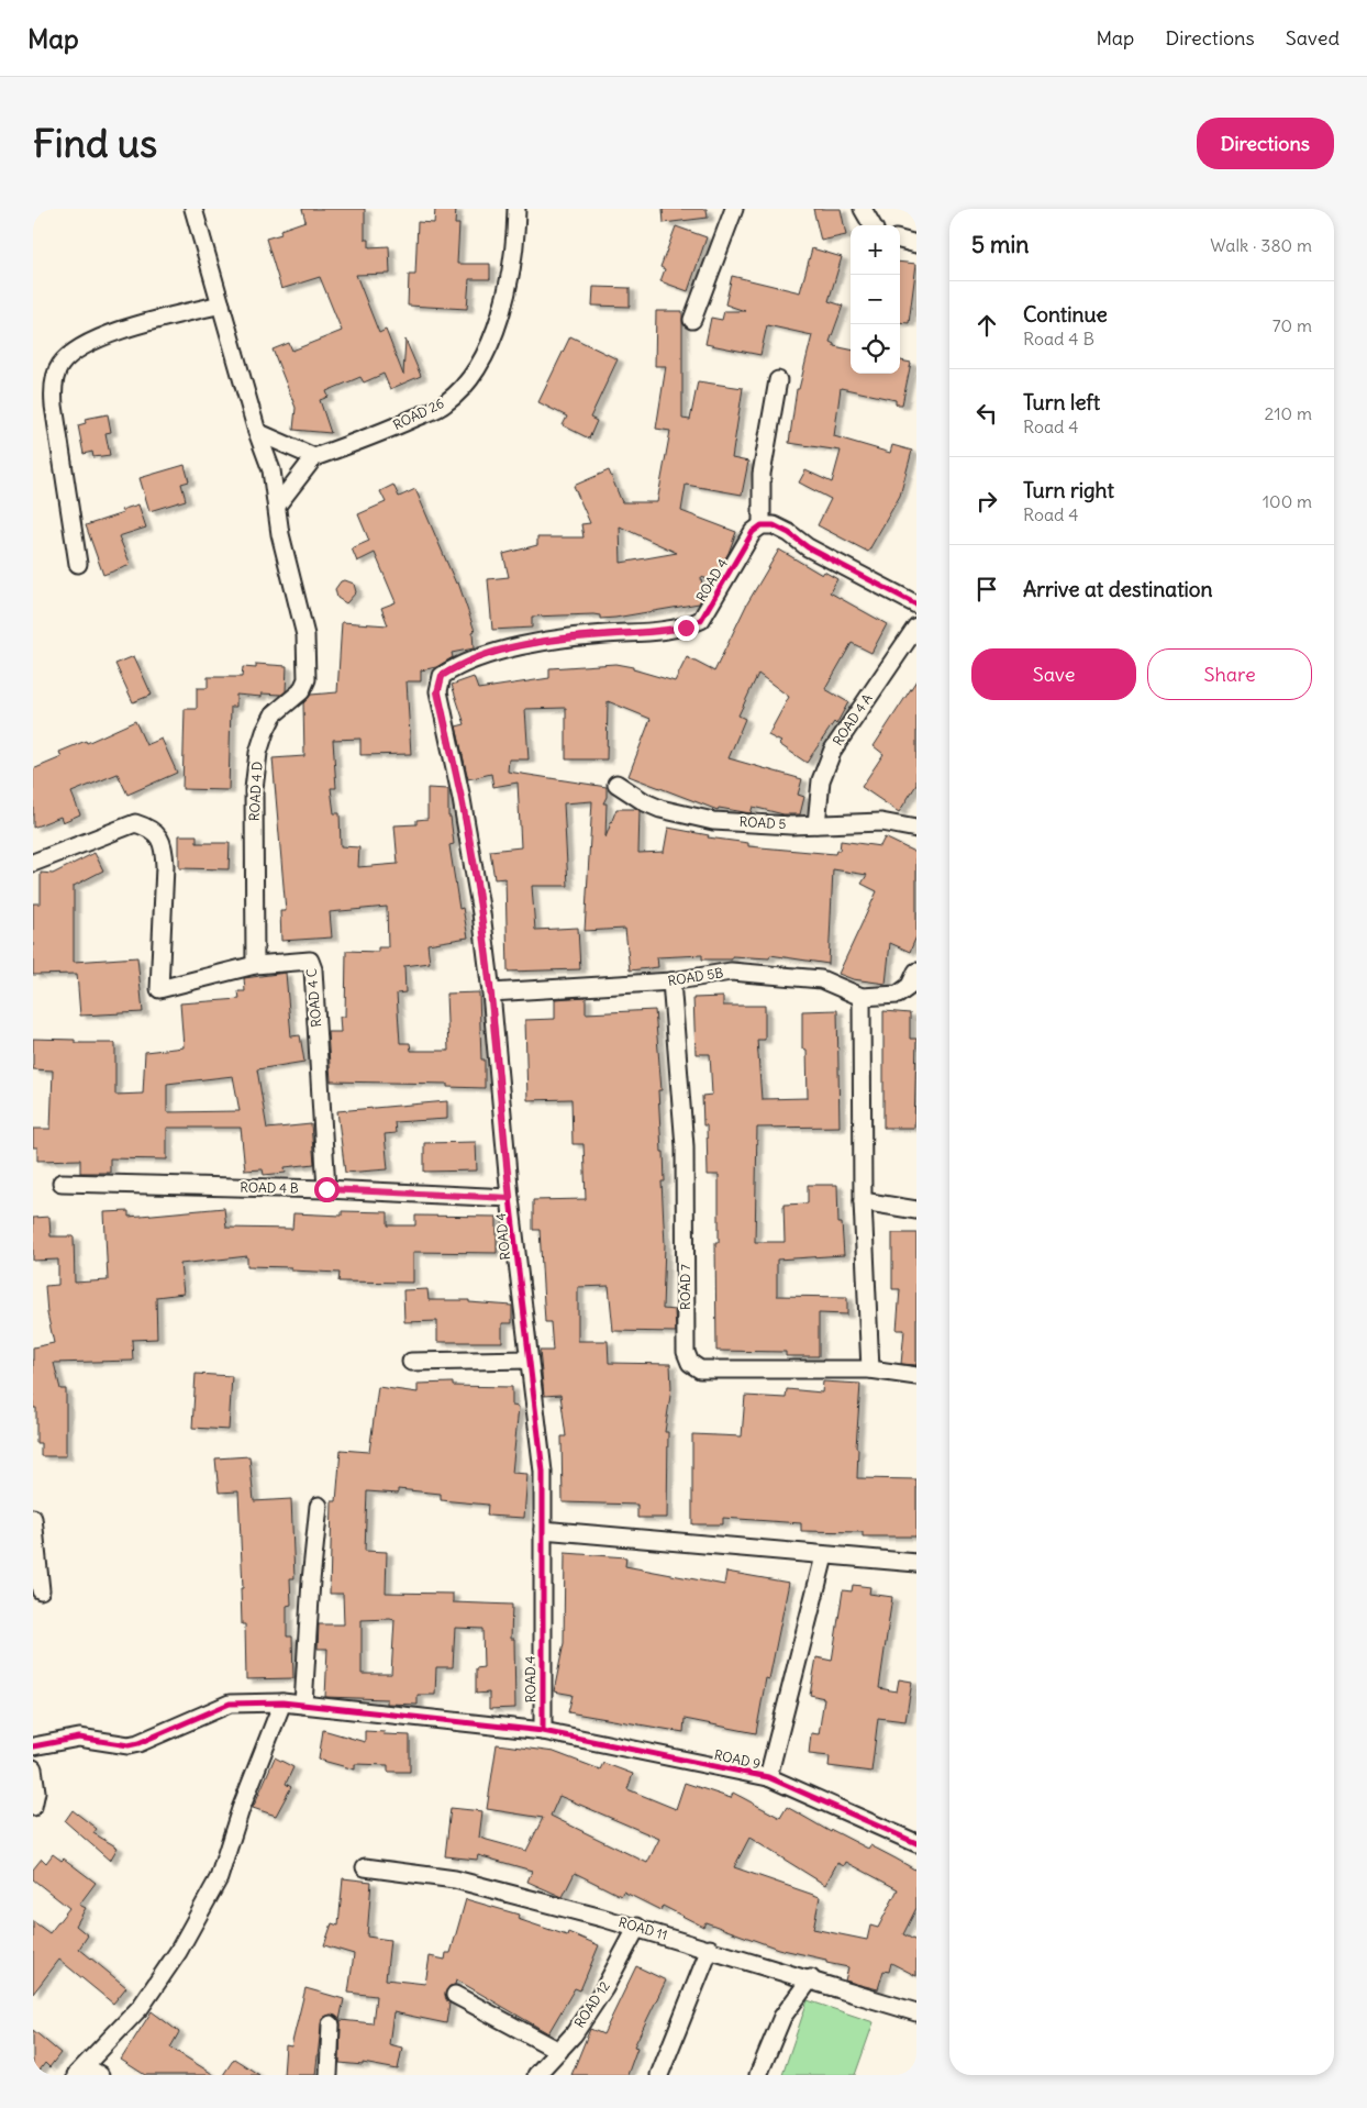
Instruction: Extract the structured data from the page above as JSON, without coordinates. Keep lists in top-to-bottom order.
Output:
{
  "streets": {
    "street": [
      "ROAD 26",
      "ROAD 4",
      "ROAD 4 A",
      "ROAD 4 D",
      "ROAD 5",
      "ROAD 5B",
      "ROAD 4 C",
      "ROAD 4 B",
      "ROAD 7",
      "ROAD 9",
      "ROAD 11",
      "ROAD 12"
    ]
  },
  "crossings": [
    ["ROAD 4", "ROAD 5B"],
    ["ROAD 4", "ROAD 4 B"],
    ["ROAD 4", "ROAD 9"],
    ["ROAD 4 A", "ROAD 5"],
    ["ROAD 4 D", "ROAD 4 C"],
    ["ROAD 5B", "ROAD 7"],
    ["ROAD 4 C", "ROAD 4 B"],
    ["ROAD 11", "ROAD 12"]
  ],
  "page": {
    "header": "Map",
    "nav": ["Map", "Directions", "Saved"],
    "buttons": [
      "Directions",
      ["Save", "Share"]
    ],
    "title": "Find us",
    "heading": ["5 min", "Walk · 380 m"],
    "map_buttons": ["+", "−"],
    "list": [
      ["Continue", "Road 4 B", "70 m"],
      ["Turn left", "Road 4", "210 m"],
      ["Turn right", "Road 4", "100 m"],
      "Arrive at destination"
    ]
  }
}
